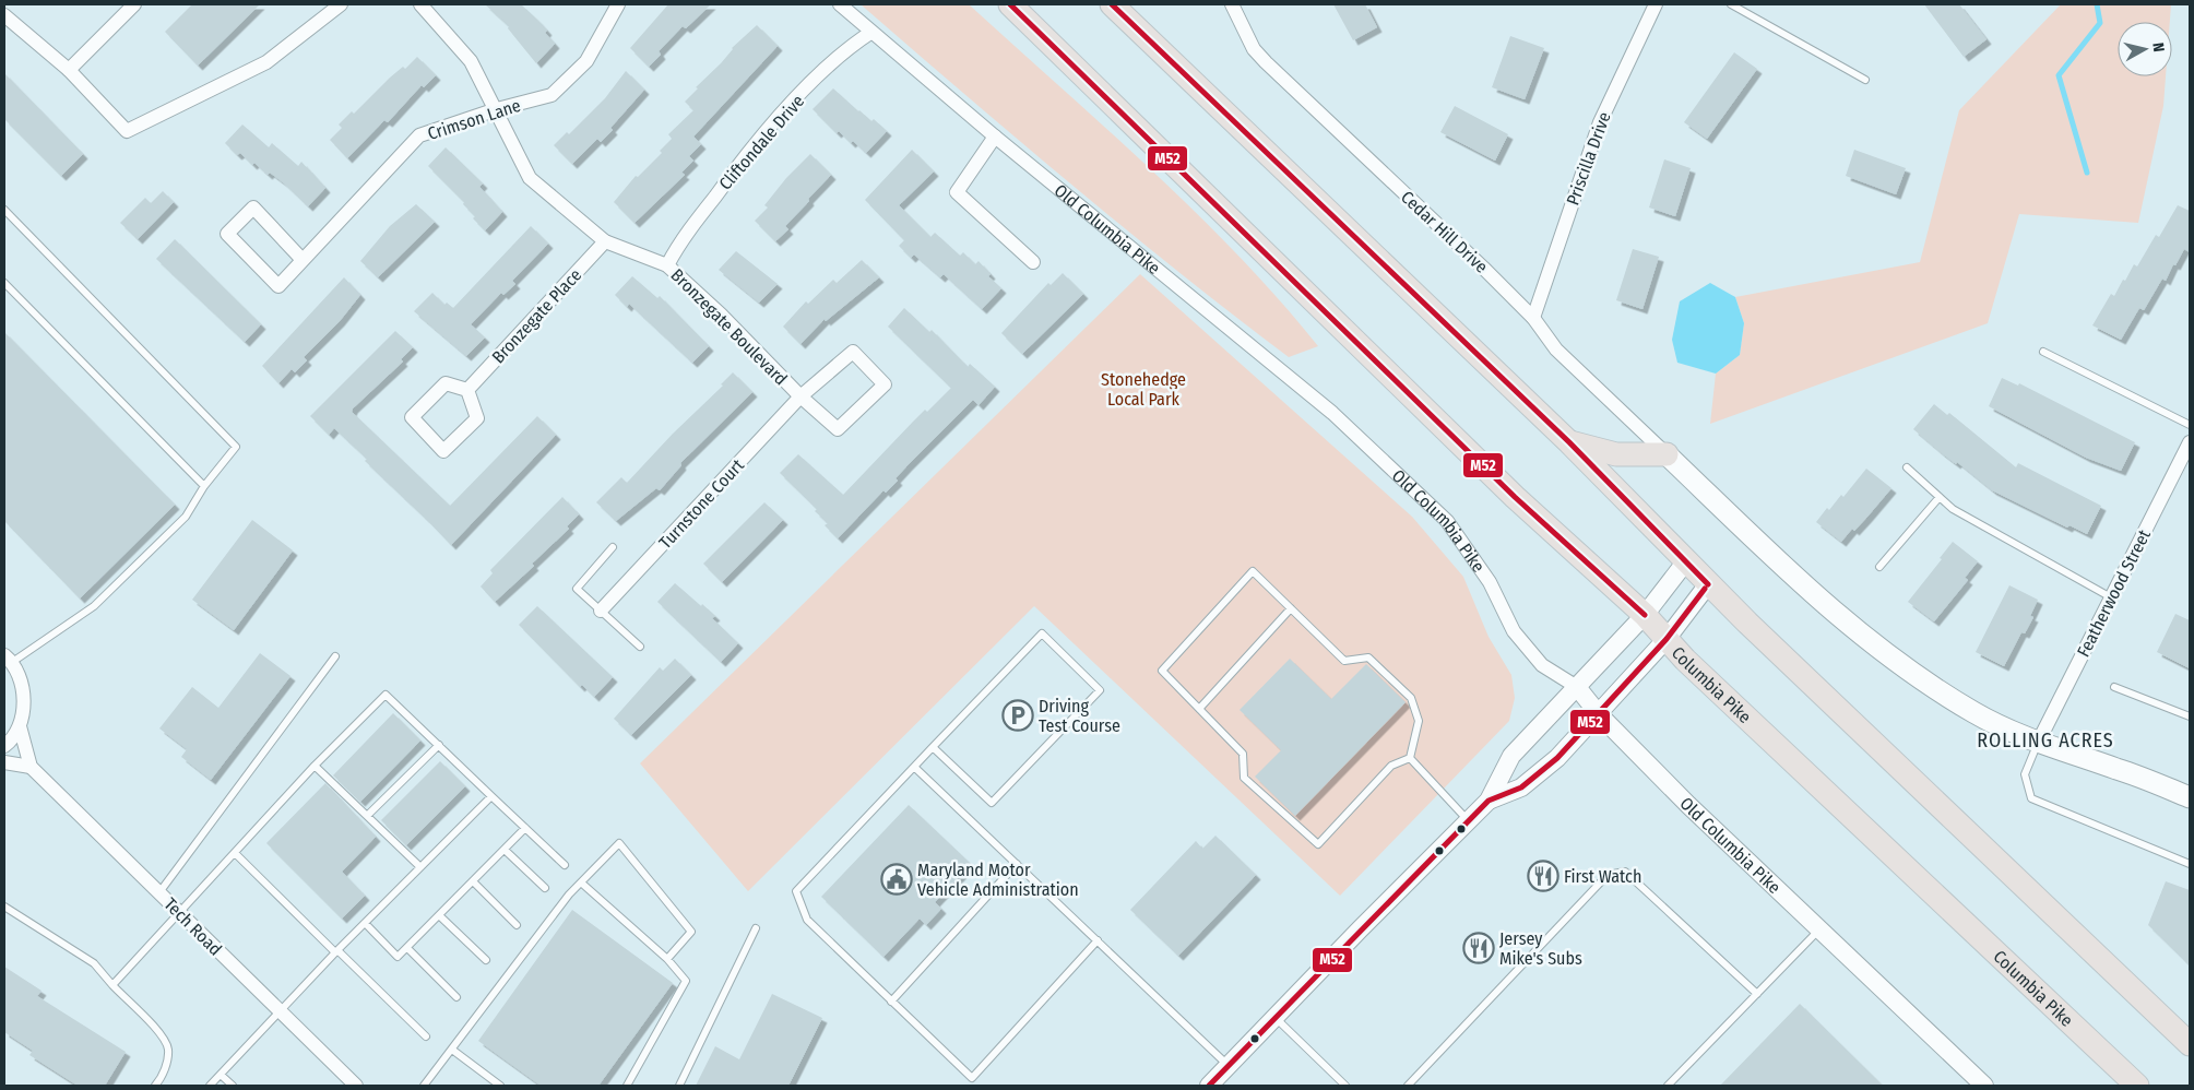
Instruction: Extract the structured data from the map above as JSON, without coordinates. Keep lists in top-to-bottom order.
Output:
{
  "streets": {
    "highway": ["Columbia Pike"],
    "street": [
      "Crimson Lane",
      "Cliftondale Drive",
      "Priscilla Drive",
      "Old Columbia Pike",
      "Cedar Hill Drive",
      "Bronzegate Place",
      "Bronzegate Boulevard",
      "Turnstone Court",
      "Featherwood Street",
      "Tech Road"
    ]
  },
  "crossings": [
    ["Crimson Lane", "Bronzegate Boulevard"],
    ["Cliftondale Drive", "Old Columbia Pike"],
    ["Cliftondale Drive", "Bronzegate Boulevard"],
    ["Priscilla Drive", "Cedar Hill Drive"],
    ["Bronzegate Place", "Bronzegate Boulevard"],
    ["Bronzegate Boulevard", "Turnstone Court"]
  ],
  "districts": ["ROLLING ACRES"],
  "parks": ["Stonehedge Local Park"],
  "places": {
    "parking": ["Driving Test Course"],
    "restaurant": ["First Watch", "Jersey Mike's Subs"],
    "public building": ["Maryland Motor Vehicle Administration"]
  },
  "lines": ["transit line M52"],
  "north": "right"
}
